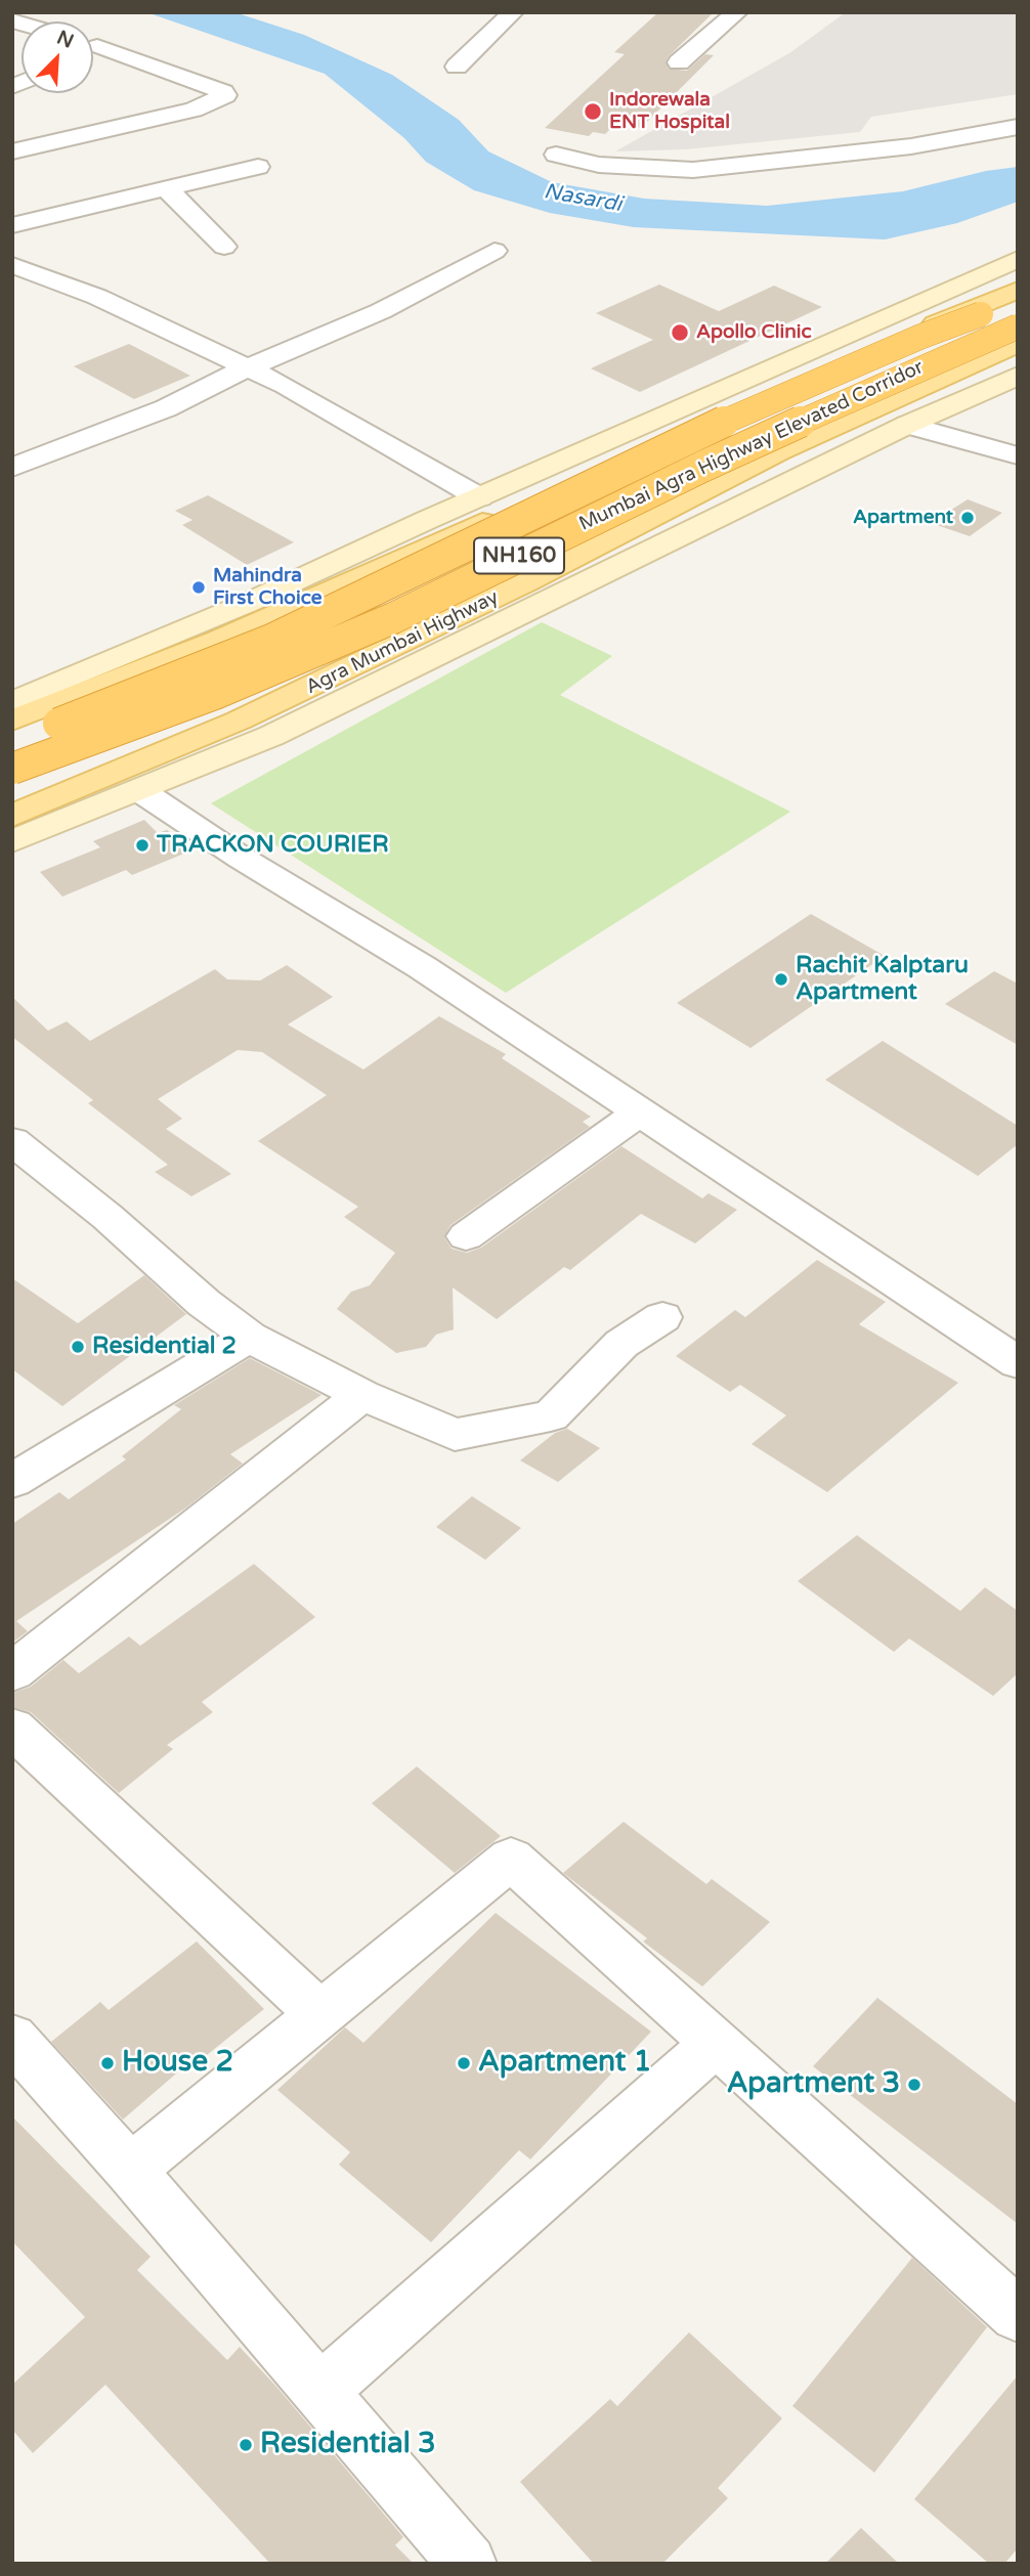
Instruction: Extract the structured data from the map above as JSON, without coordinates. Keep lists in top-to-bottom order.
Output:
{
  "streets": {
    "highway": ["Mumbai Agra Highway Elevated Corridor", "NH160"],
    "main road": ["Agra Mumbai Highway"]
  },
  "water": ["Nasardi"],
  "places": [
    "Indorewala ENT Hospital",
    "Apollo Clinic",
    "Apartment",
    "Mahindra First Choice",
    "TRACKON COURIER",
    "Rachit Kalptaru Apartment",
    "Residential 2",
    "House 2",
    "Apartment 1",
    "Apartment 3",
    "Residential 3"
  ],
  "north": "top right"
}
